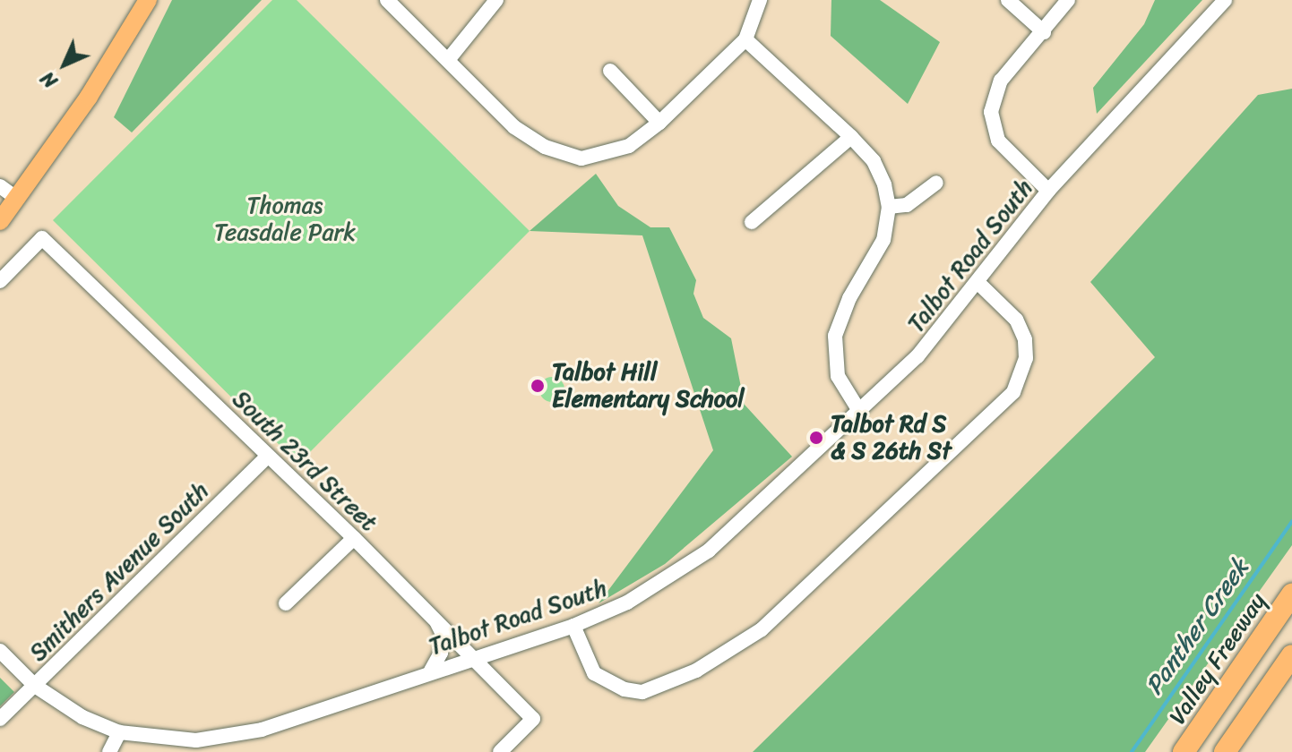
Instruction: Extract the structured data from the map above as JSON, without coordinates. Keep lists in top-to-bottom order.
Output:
{
  "streets": {
    "highway": ["Valley Freeway"],
    "street": ["Talbot Road South", "South 23rd Street", "Smithers Avenue South"]
  },
  "crossings": [
    ["Talbot Road South", "South 23rd Street"],
    ["Talbot Road South", "Smithers Avenue South"],
    ["South 23rd Street", "Smithers Avenue South"]
  ],
  "water": ["Panther Creek"],
  "parks": ["Thomas Teasdale Park"],
  "places": ["Talbot Hill Elementary School", "Talbot Rd S & S 26th St"],
  "north": "bottom left"
}
